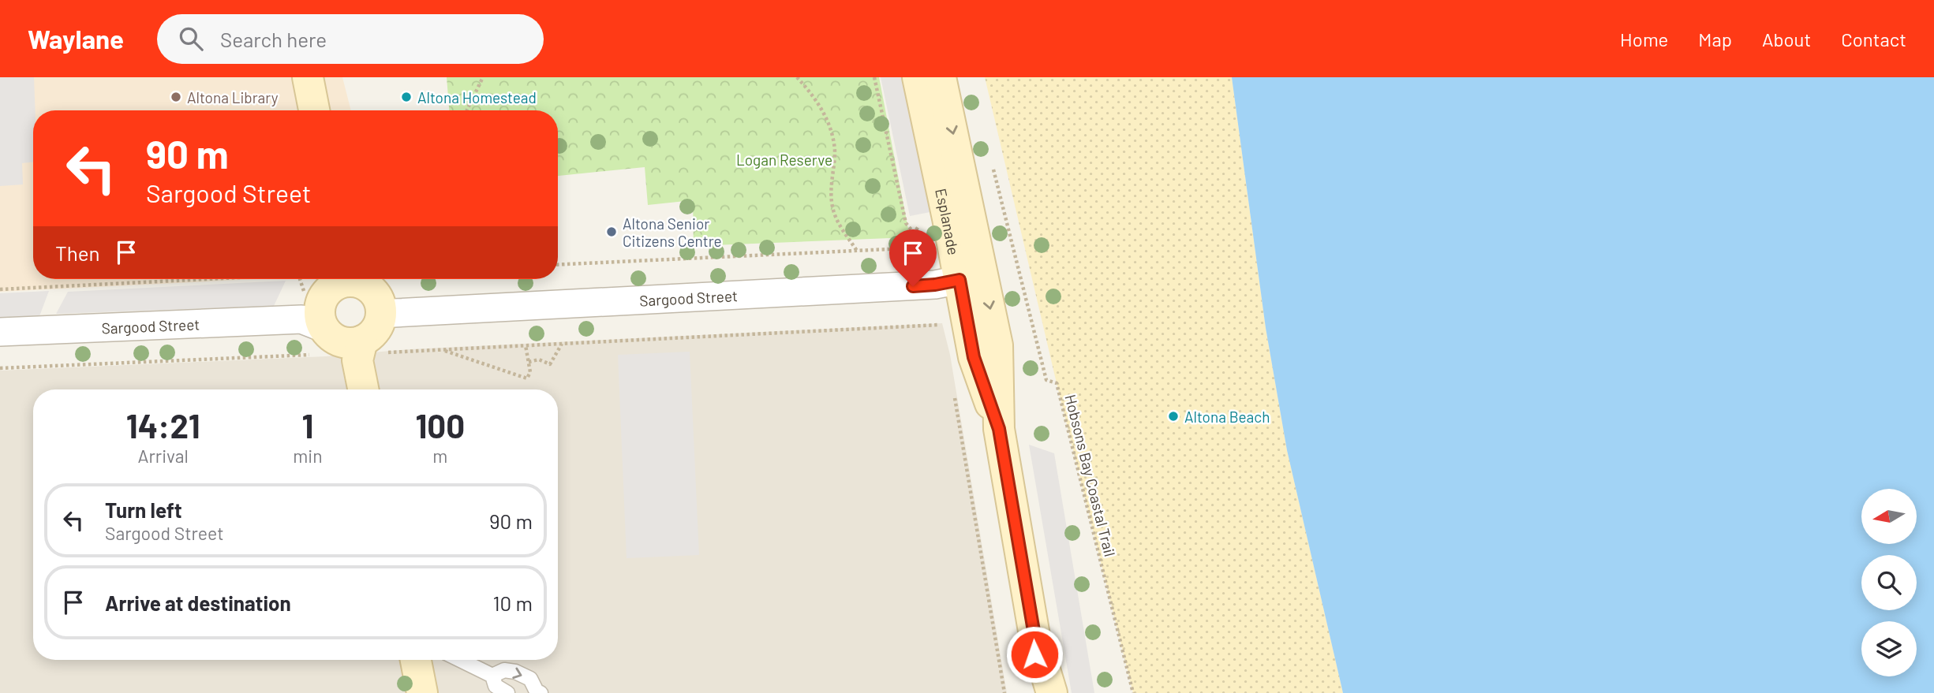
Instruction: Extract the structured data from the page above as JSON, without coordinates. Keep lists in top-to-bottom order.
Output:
{
  "streets": {
    "street": ["Esplanade", "Sargood Street"],
    "path": ["Hobsons Bay Coastal Trail"]
  },
  "crossings": [
    ["Esplanade", "Sargood Street"]
  ],
  "parks": ["Logan Reserve"],
  "places": [
    "Altona Library",
    "Altona Homestead",
    "Altona Senior Citizens Centre",
    "Altona Beach"
  ],
  "north": "left",
  "page": {
    "header": "Waylane",
    "search": "Search here",
    "nav": [
      "Home",
      "Map",
      "About",
      "Contact"
    ],
    "turn": ["90 m", "Sargood Street"],
    "then": "Then",
    "eta": [
      "14:21",
      "Arrival",
      "1",
      "min",
      "100",
      "m"
    ],
    "list": [
      {
        "name": "Turn left",
        "note": "Sargood Street",
        "value": "90 m"
      },
      {
        "name": "Arrive at destination",
        "value": "10 m"
      }
    ]
  }
}
